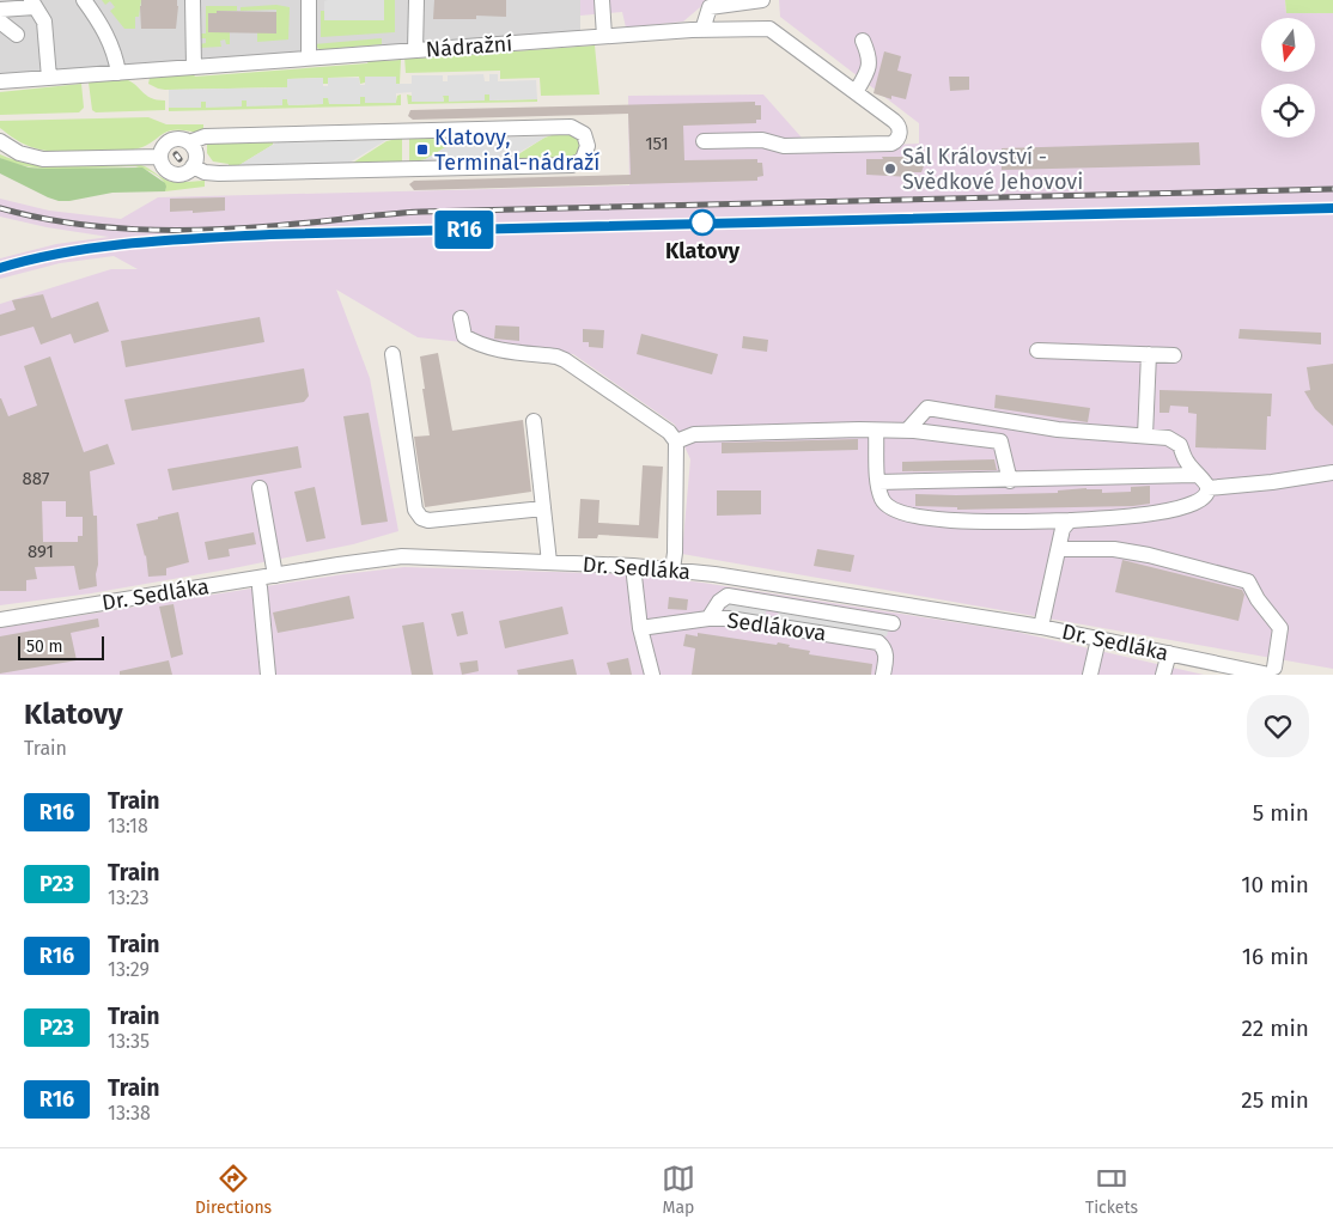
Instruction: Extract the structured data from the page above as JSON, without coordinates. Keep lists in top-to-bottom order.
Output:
{
  "streets": {
    "street": ["Nádražní", "Dr. Sedláka", "Sedlákova"]
  },
  "places": {
    "transit": ["Klatovy, Terminál-nádraží"],
    "other": ["Sál Království - Svědkové Jehovovi", "Klatovy"]
  },
  "house_numbers": ["151", "887", "891"],
  "scale_bar": "50 m",
  "north": "bottom",
  "page": {
    "on_map": "R16",
    "scale": "50 m",
    "heading": ["Klatovy", "Train"],
    "list": [
      {
        "mark": "R16",
        "name": "Train",
        "note": "13:18",
        "value": "5 min"
      },
      {
        "mark": "P23",
        "name": "Train",
        "note": "13:23",
        "value": "10 min"
      },
      {
        "mark": "R16",
        "name": "Train",
        "note": "13:29",
        "value": "16 min"
      },
      {
        "mark": "P23",
        "name": "Train",
        "note": "13:35",
        "value": "22 min"
      },
      {
        "mark": "R16",
        "name": "Train",
        "note": "13:38",
        "value": "25 min"
      }
    ],
    "tabs": ["Directions", "Map", "Tickets"]
  }
}
